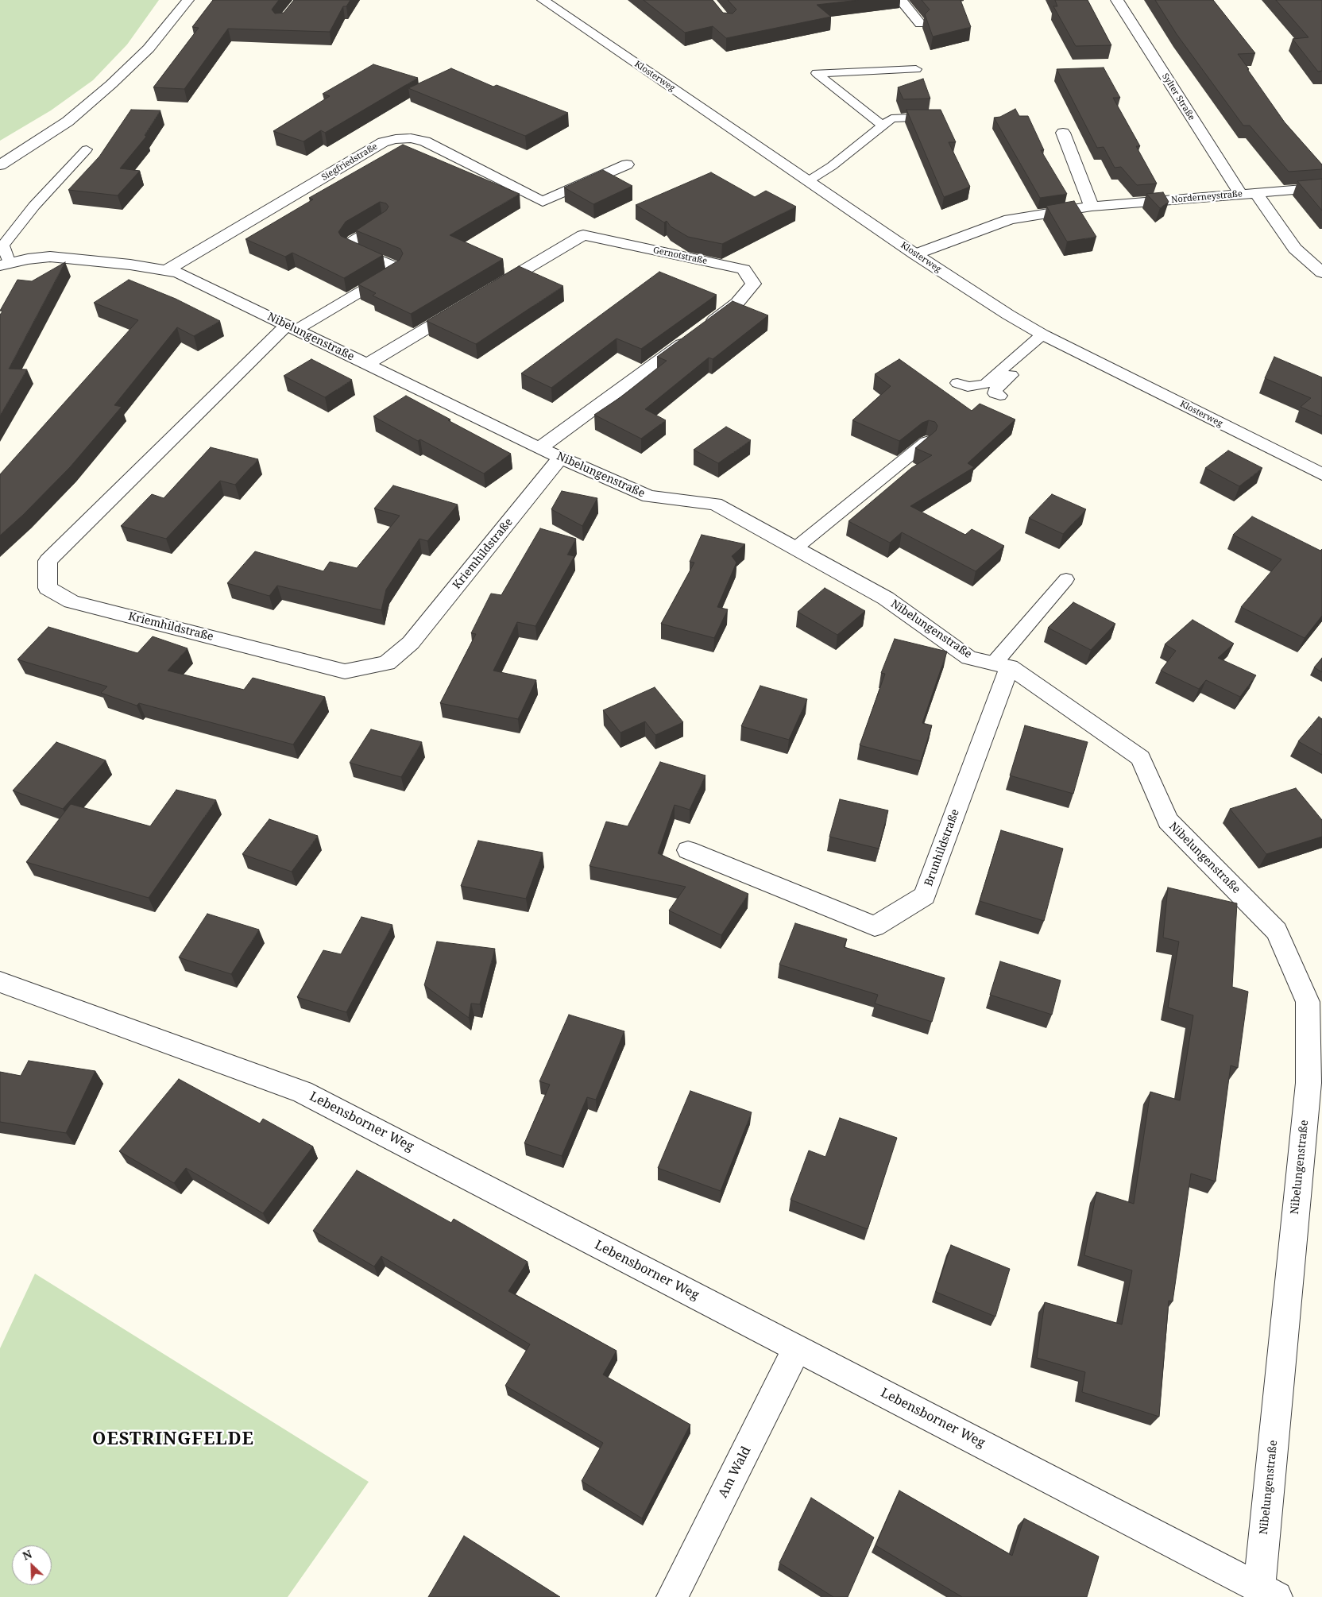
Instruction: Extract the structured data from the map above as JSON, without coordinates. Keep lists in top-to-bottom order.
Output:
{
  "streets": {
    "street": [
      "Klosterweg",
      "Sylter Straße",
      "Siegfriedstraße",
      "Norderneystraße",
      "Gernotstraße",
      "Nibelungenstraße",
      "Kriemhildstraße",
      "Brunhildstraße",
      "Lebensborner Weg",
      "Am Wald"
    ]
  },
  "crossings": [
    ["Klosterweg", "Norderneystraße"],
    ["Sylter Straße", "Norderneystraße"],
    ["Siegfriedstraße", "Nibelungenstraße"],
    ["Gernotstraße", "Nibelungenstraße"],
    ["Nibelungenstraße", "Kriemhildstraße"],
    ["Nibelungenstraße", "Brunhildstraße"],
    ["Nibelungenstraße", "Lebensborner Weg"],
    ["Lebensborner Weg", "Am Wald"]
  ],
  "districts": ["OESTRINGFELDE"],
  "north": "top left"
}
